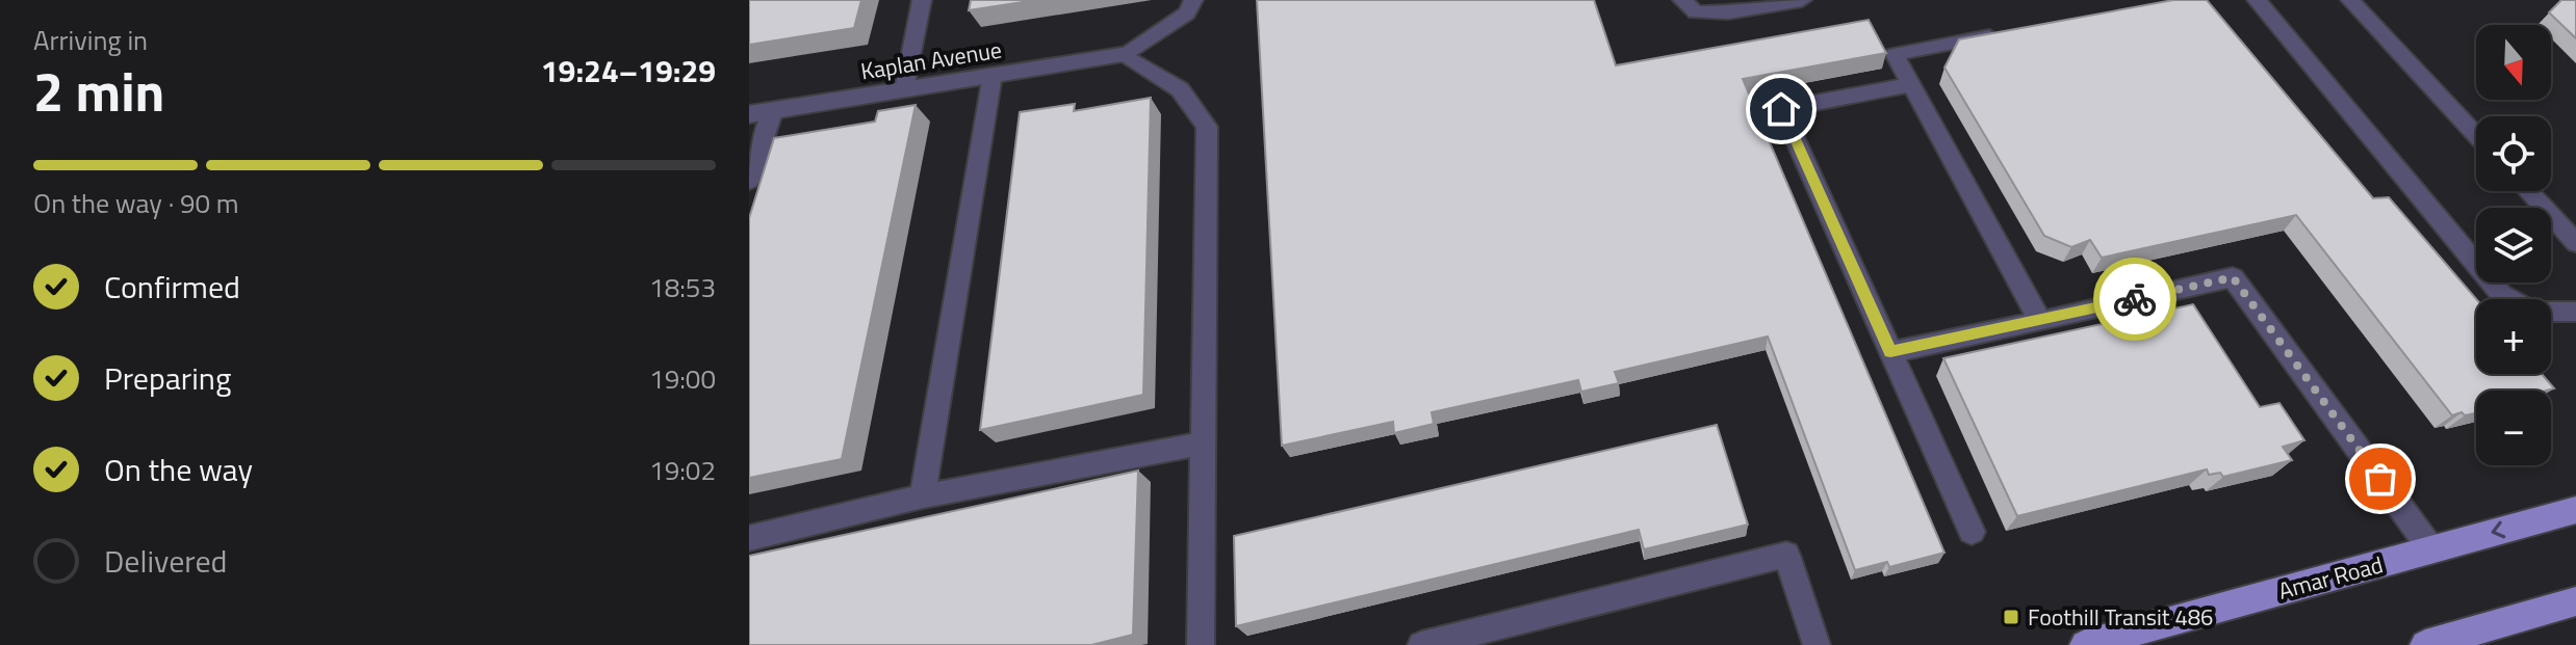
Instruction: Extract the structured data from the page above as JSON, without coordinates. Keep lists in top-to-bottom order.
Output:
{
  "streets": {
    "main road": ["Amar Road"],
    "street": ["Kaplan Avenue"]
  },
  "places": {
    "transit": ["Foothill Transit 486"]
  },
  "north": "bottom",
  "page": {
    "heading": ["2 min", "Arriving in", "19:24–19:29"],
    "map_buttons": ["+", "−"],
    "bar": "On the way · 90 m",
    "list": [
      ["Confirmed", "18:53"],
      ["Preparing", "19:00"],
      ["On the way", "19:02"],
      "Delivered"
    ]
  }
}
